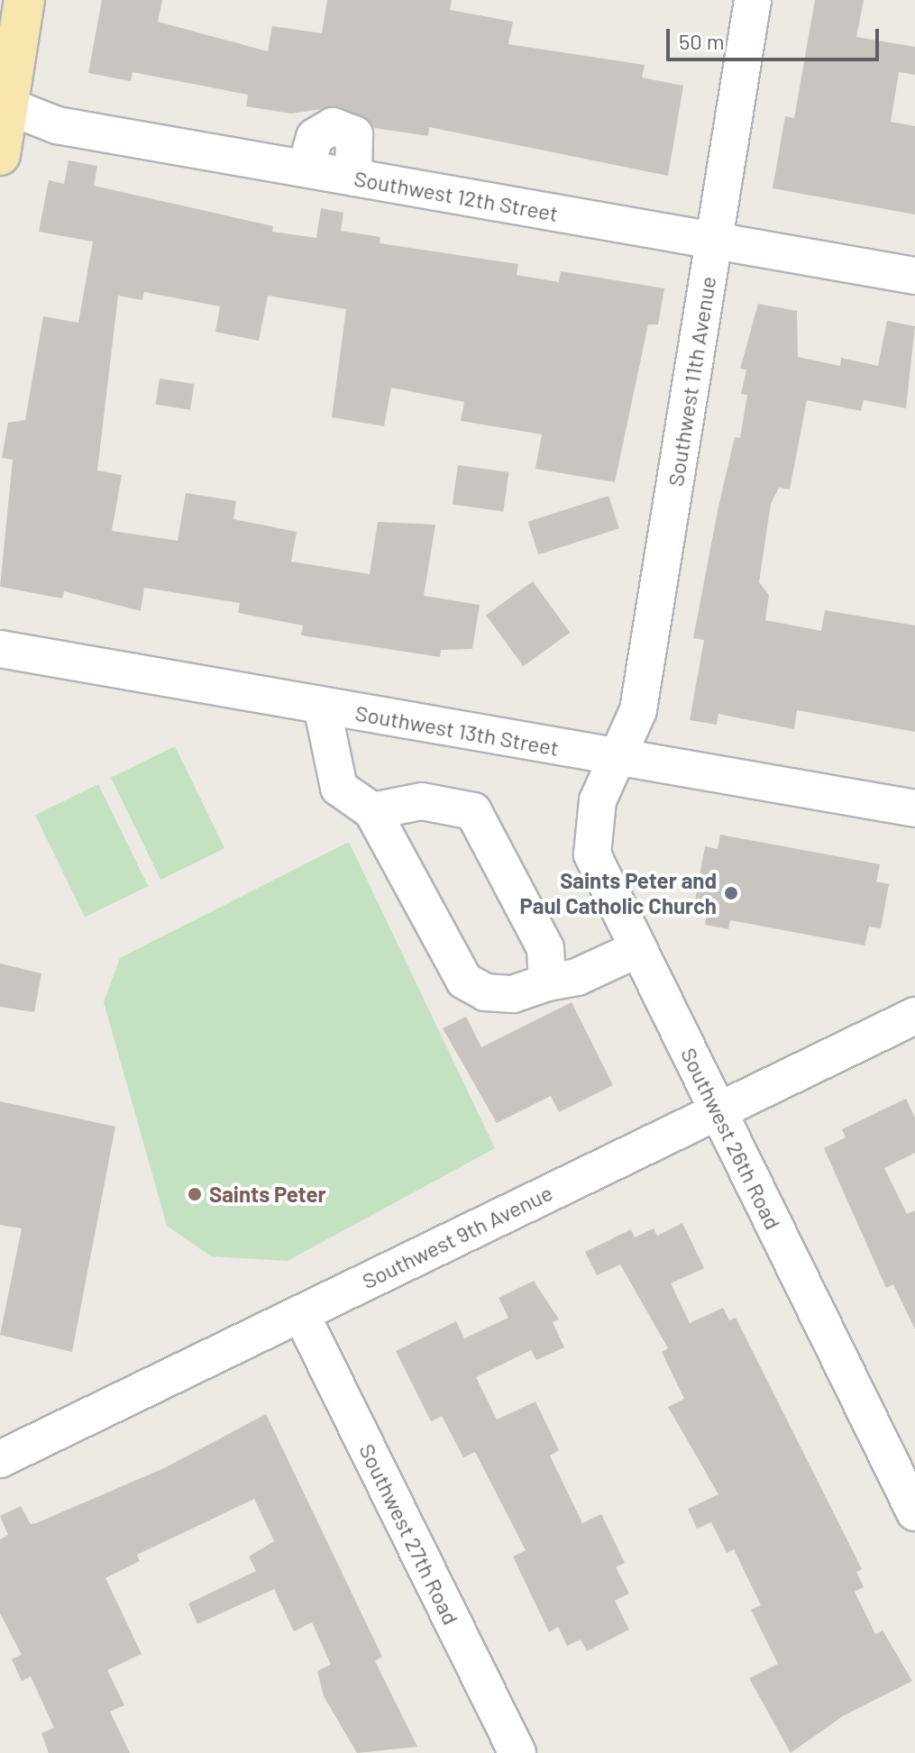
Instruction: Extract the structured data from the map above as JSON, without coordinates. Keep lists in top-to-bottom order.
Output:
{
  "streets": {
    "street": [
      "Southwest 12th Street",
      "Southwest 11th Avenue",
      "Southwest 13th Street",
      "Southwest 26th Road",
      "Southwest 9th Avenue",
      "Southwest 27th Road"
    ]
  },
  "crossings": [
    ["Southwest 12th Street", "Southwest 11th Avenue"],
    ["Southwest 11th Avenue", "Southwest 13th Street"],
    ["Southwest 11th Avenue", "Southwest 26th Road"],
    ["Southwest 13th Street", "Southwest 26th Road"],
    ["Southwest 26th Road", "Southwest 9th Avenue"],
    ["Southwest 9th Avenue", "Southwest 27th Road"]
  ],
  "places": ["Saints Peter and Paul Catholic Church", "Saints Peter"],
  "scale_bar": "50 m"
}
